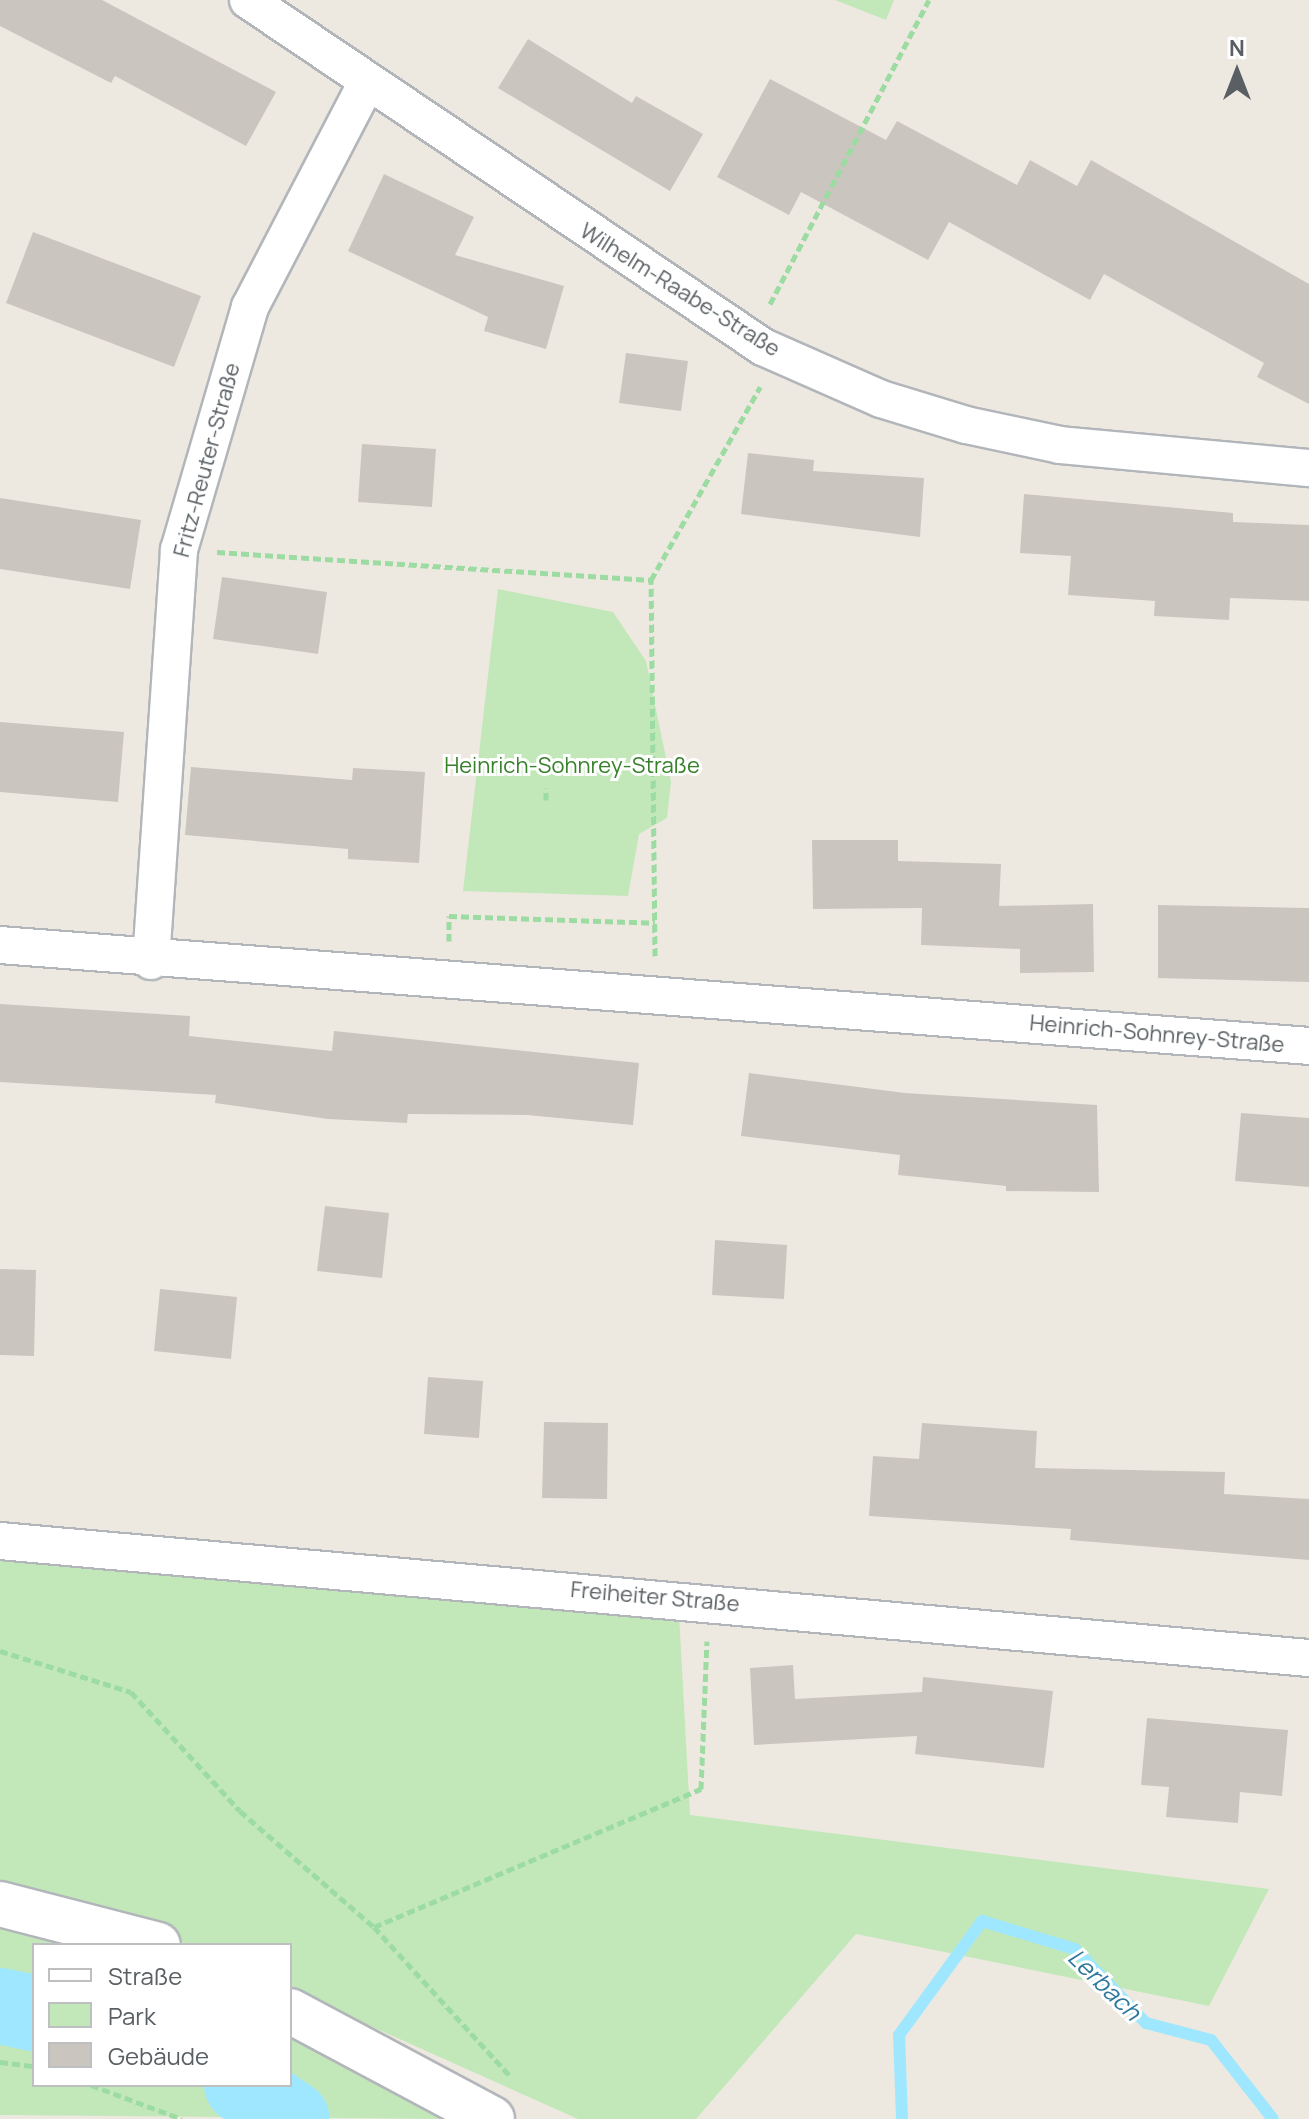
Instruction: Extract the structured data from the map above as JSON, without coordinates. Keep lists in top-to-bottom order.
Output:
{
  "streets": {
    "street": [
      "Wilhelm-Raabe-Straße",
      "Fritz-Reuter-Straße",
      "Heinrich-Sohnrey-Straße",
      "Freiheiter Straße"
    ]
  },
  "crossings": [
    ["Wilhelm-Raabe-Straße", "Fritz-Reuter-Straße"],
    ["Fritz-Reuter-Straße", "Heinrich-Sohnrey-Straße"]
  ],
  "water": ["Lerbach"],
  "parks": ["Heinrich-Sohnrey-Straße"],
  "legend": ["Straße", "Park", "Gebäude"],
  "north": "top"
}
